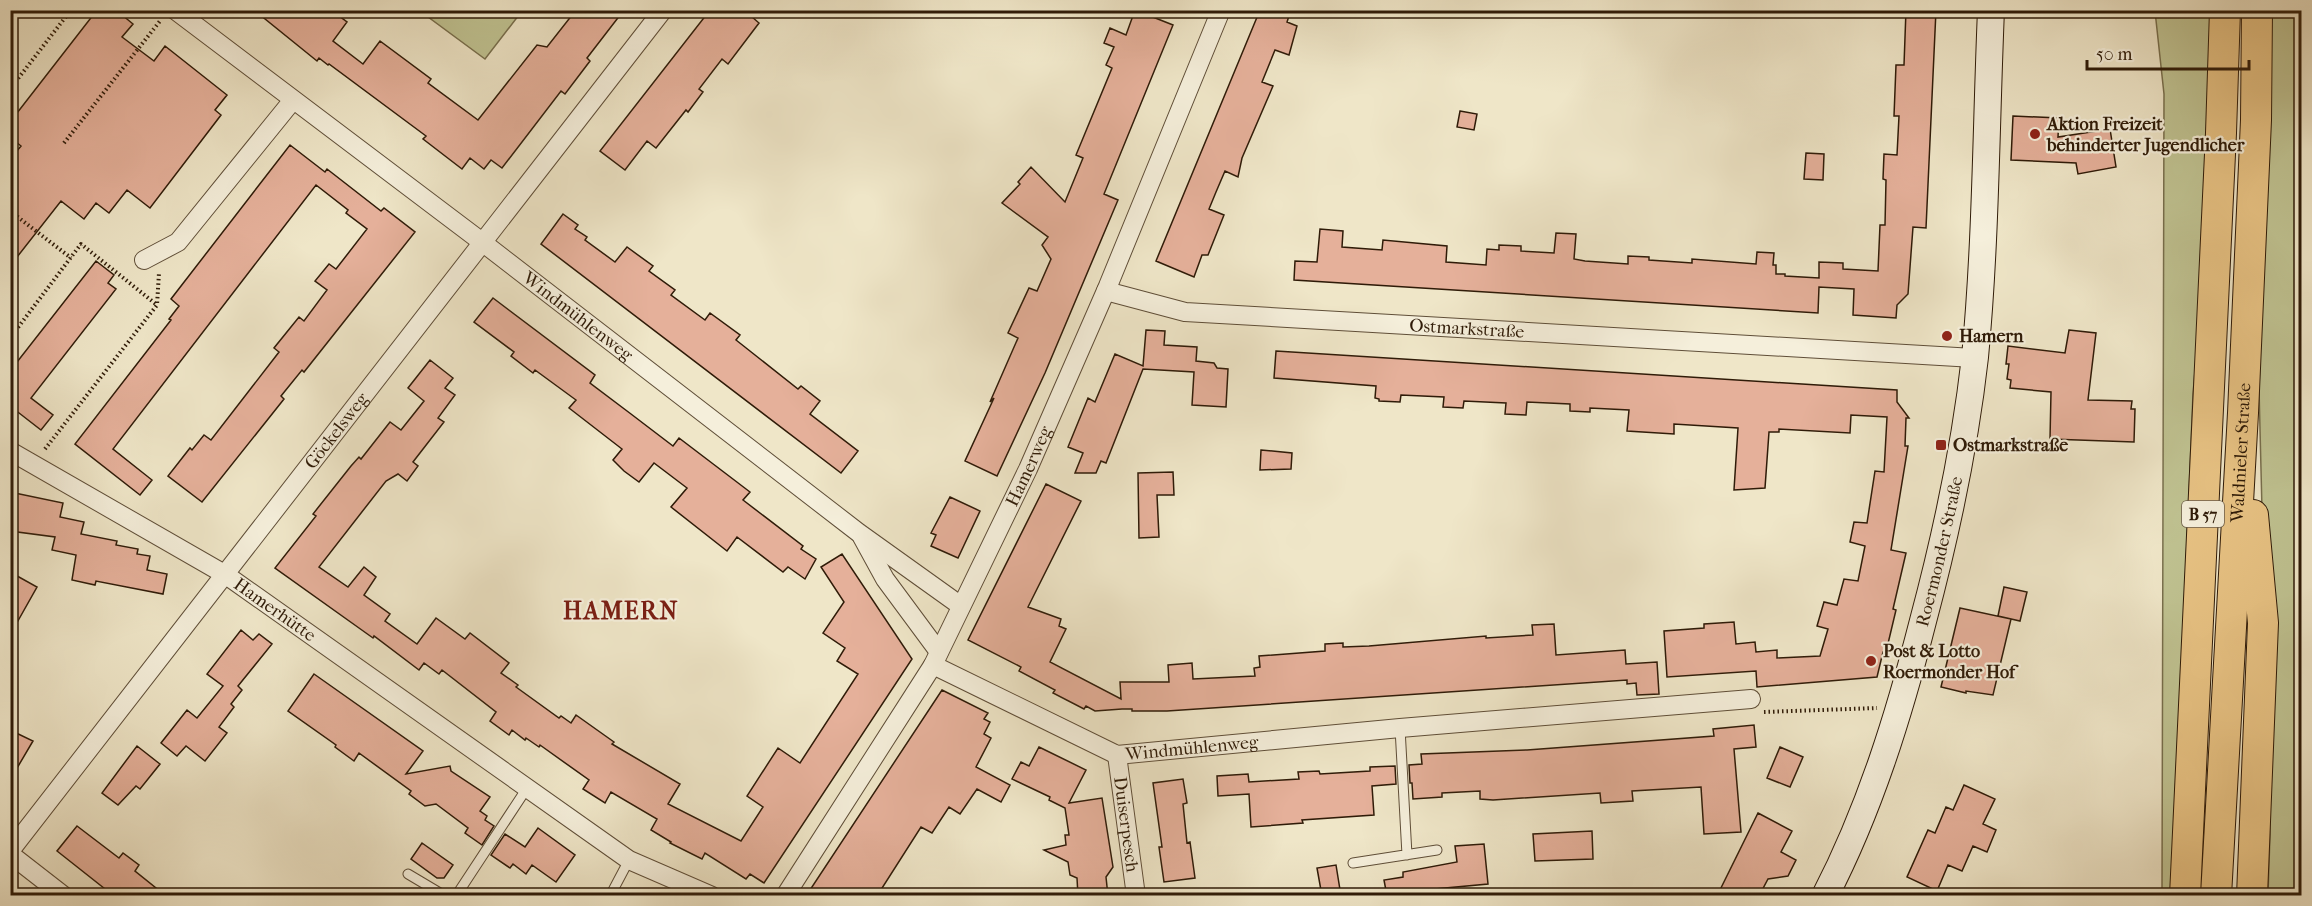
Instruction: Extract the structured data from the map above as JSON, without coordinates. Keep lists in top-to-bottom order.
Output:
{
  "streets": {
    "highway": ["Waldnieler Straße", "B 57"],
    "main road": ["Roermonder Straße"],
    "street": [
      "Windmühlenweg",
      "Ostmarkstraße",
      "Göckelsweg",
      "Hamerweg",
      "Hamerhütte",
      "Duiserpesch"
    ]
  },
  "crossings": [
    ["Windmühlenweg", "Göckelsweg"],
    ["Windmühlenweg", "Hamerweg"],
    ["Windmühlenweg", "Duiserpesch"],
    ["Ostmarkstraße", "Hamerweg"],
    ["Ostmarkstraße", "Roermonder Straße"],
    ["Göckelsweg", "Hamerhütte"]
  ],
  "districts": ["HAMERN"],
  "places": {
    "other": ["Aktion Freizeit behinderter Jugendlicher", "Hamern", "Post & Lotto Roermonder Hof"],
    "transit": ["Ostmarkstraße"]
  },
  "scale_bar": "50 m"
}
